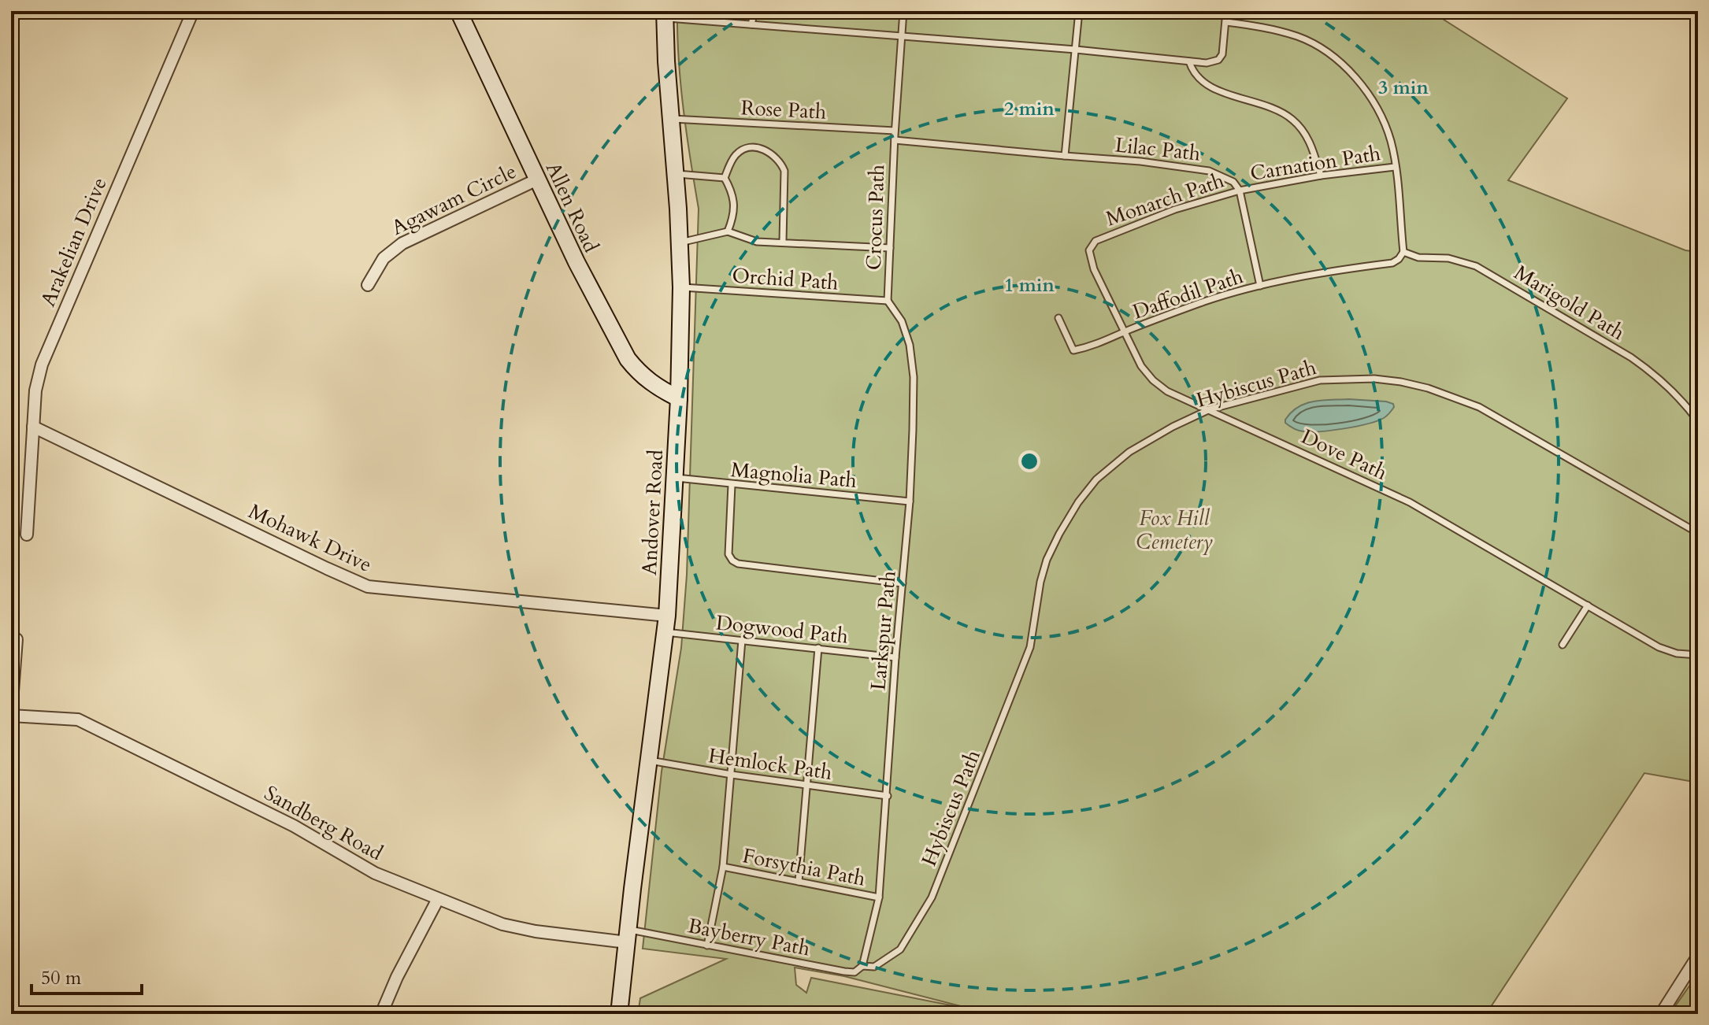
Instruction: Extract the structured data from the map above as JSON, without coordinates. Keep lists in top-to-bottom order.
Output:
{
  "streets": {
    "main road": ["Allen Road", "Andover Road"],
    "street": [
      "Agawam Circle",
      "Arakelian Drive",
      "Mohawk Drive",
      "Sandberg Road"
    ],
    "lane": [
      "Rose Path",
      "Lilac Path",
      "Carnation Path",
      "Monarch Path",
      "Crocus Path",
      "Orchid Path",
      "Daffodil Path",
      "Marigold Path",
      "Hybiscus Path",
      "Dove Path",
      "Magnolia Path",
      "Dogwood Path",
      "Larkspur Path",
      "Hemlock Path",
      "Forsythia Path",
      "Bayberry Path"
    ]
  },
  "crossings": [
    ["Rose Path", "Lilac Path"],
    ["Rose Path", "Crocus Path"],
    ["Rose Path", "Andover Road"],
    ["Lilac Path", "Carnation Path"],
    ["Lilac Path", "Monarch Path"],
    ["Lilac Path", "Crocus Path"],
    ["Carnation Path", "Monarch Path"],
    ["Agawam Circle", "Allen Road"],
    ["Monarch Path", "Dove Path"],
    ["Allen Road", "Andover Road"],
    ["Crocus Path", "Orchid Path"],
    ["Crocus Path", "Larkspur Path"],
    ["Arakelian Drive", "Mohawk Drive"],
    ["Orchid Path", "Andover Road"],
    ["Orchid Path", "Larkspur Path"],
    ["Daffodil Path", "Marigold Path"],
    ["Daffodil Path", "Dove Path"],
    ["Hybiscus Path", "Dove Path"],
    ["Hybiscus Path", "Larkspur Path"],
    ["Hybiscus Path", "Bayberry Path"],
    ["Magnolia Path", "Andover Road"],
    ["Magnolia Path", "Larkspur Path"],
    ["Andover Road", "Mohawk Drive"],
    ["Andover Road", "Dogwood Path"],
    ["Andover Road", "Hemlock Path"],
    ["Andover Road", "Sandberg Road"],
    ["Andover Road", "Bayberry Path"],
    ["Mohawk Drive", "Dogwood Path"],
    ["Dogwood Path", "Larkspur Path"],
    ["Larkspur Path", "Hemlock Path"],
    ["Larkspur Path", "Forsythia Path"],
    ["Larkspur Path", "Bayberry Path"],
    ["Sandberg Road", "Bayberry Path"]
  ],
  "parks": ["Fox Hill Cemetery"],
  "scale_bar": "50 m",
  "rings": ["3 min", "2 min", "1 min"]
}
